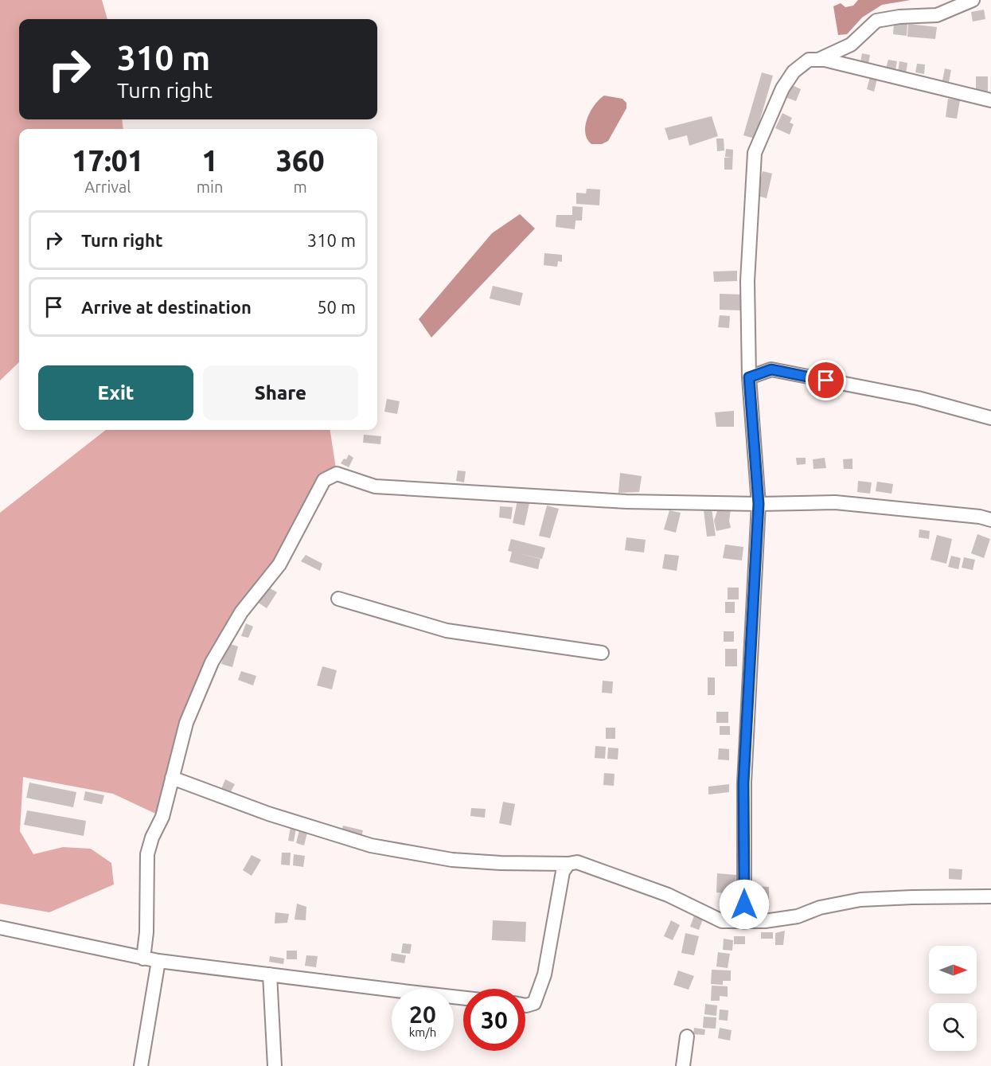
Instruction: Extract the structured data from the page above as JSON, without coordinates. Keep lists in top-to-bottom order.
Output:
{
  "north": "right",
  "page": {
    "turn": ["310 m", "Turn right"],
    "eta": [
      "17:01",
      "Arrival",
      "1",
      "min",
      "360",
      "m"
    ],
    "list": [
      {
        "name": "Turn right",
        "value": "310 m"
      },
      {
        "name": "Arrive at destination",
        "value": "50 m"
      }
    ],
    "buttons": ["Exit", "Share"],
    "speed": "20 km/h",
    "limit": "30"
  }
}
